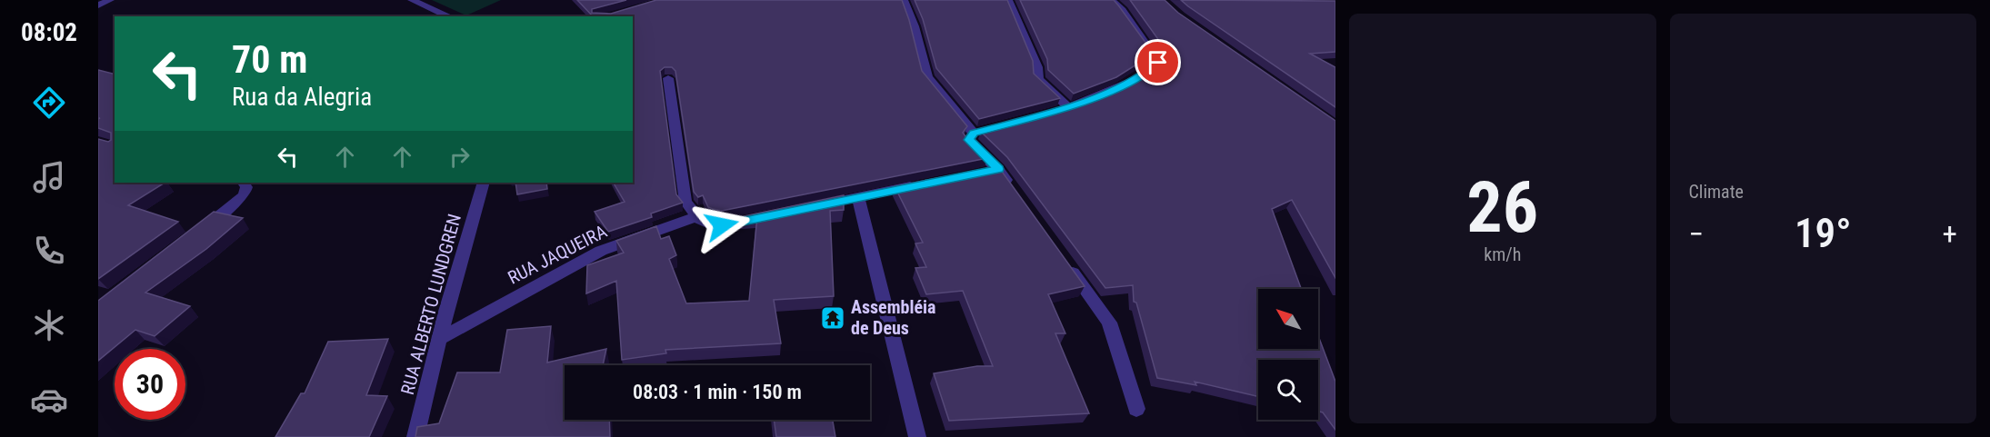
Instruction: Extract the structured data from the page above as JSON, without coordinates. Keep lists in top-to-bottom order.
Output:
{
  "streets": {
    "street": ["RUA JAQUEIRA", "RUA ALBERTO LUNDGREN"]
  },
  "crossings": [
    ["RUA JAQUEIRA", "RUA ALBERTO LUNDGREN"]
  ],
  "places": {
    "temple": ["Assembléia de Deus"]
  },
  "north": "top left",
  "page": {
    "tabs": "08:02",
    "tile": [
      ["26", "km/h"],
      "Climate"
    ],
    "turn": ["70 m", "Rua da Alegria"],
    "heat": ["−", "19°", "+"],
    "limit": "30",
    "trip": "08:03 · 1 min · 150 m"
  }
}
